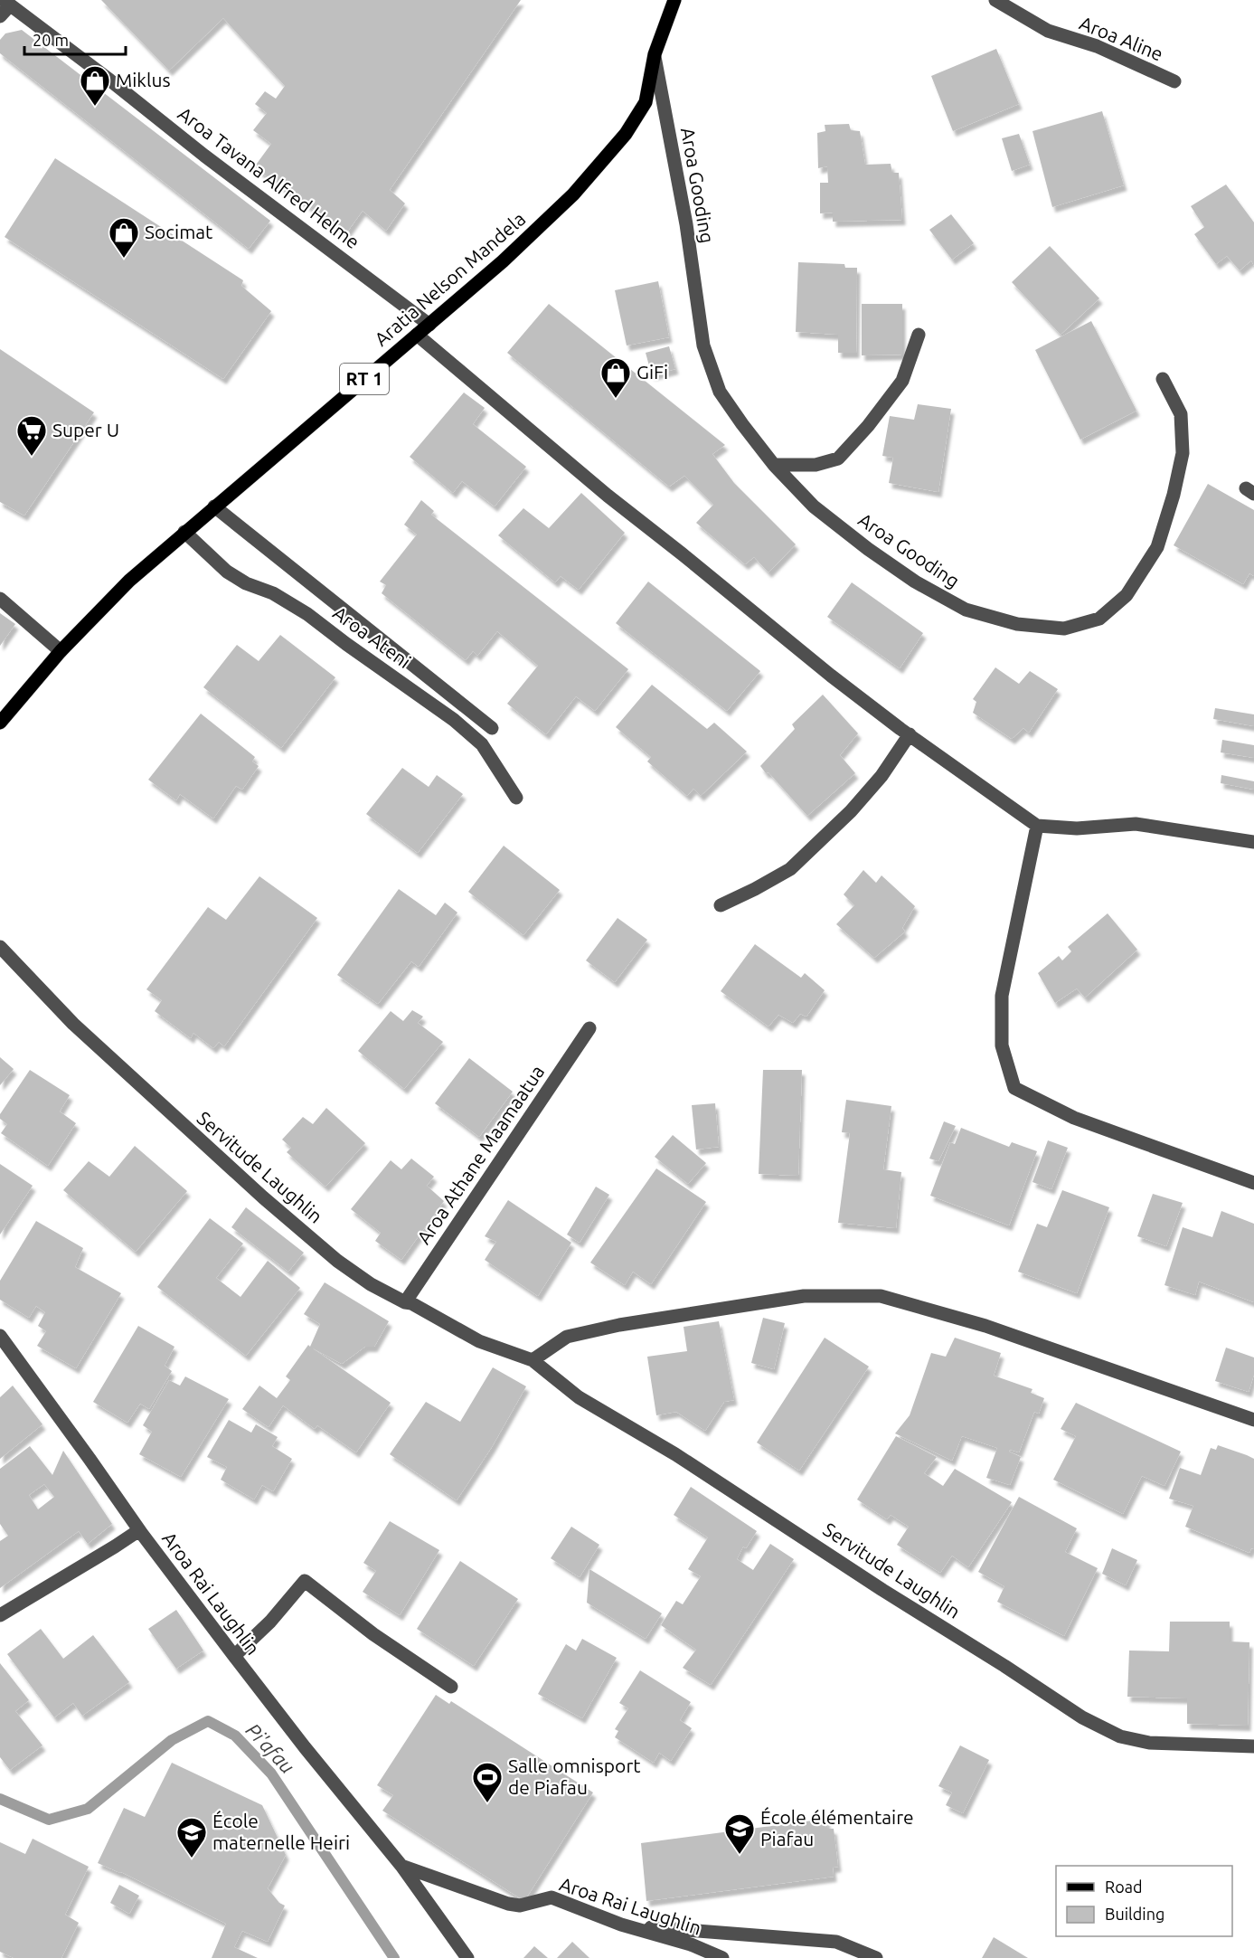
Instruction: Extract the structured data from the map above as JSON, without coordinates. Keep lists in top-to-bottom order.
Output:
{
  "streets": {
    "main road": ["Aratia Nelson Mandela", "RT 1"],
    "street": [
      "Aroa Aline",
      "Aroa Tavana Alfred Helme",
      "Aroa Gooding",
      "Aroa Ateni",
      "Aroa Athane Maamaatua",
      "Servitude Laughlin",
      "Aroa Rai Laughlin"
    ]
  },
  "crossings": [
    ["Aroa Tavana Alfred Helme", "Aratia Nelson Mandela"],
    ["Aroa Gooding", "Aratia Nelson Mandela"],
    ["Aratia Nelson Mandela", "Aroa Ateni"],
    ["Aroa Athane Maamaatua", "Servitude Laughlin"]
  ],
  "water": ["Pi'afau"],
  "places": {
    "shop": ["Miklus", "Socimat", "GiFi"],
    "supermarket": ["Super U"],
    "sports": ["Salle omnisport de Piafau"],
    "school or university": ["École élémentaire Piafau", "École maternelle Heiri"]
  },
  "legend": ["Road", "Building"],
  "scale_bar": "20 m"
}
